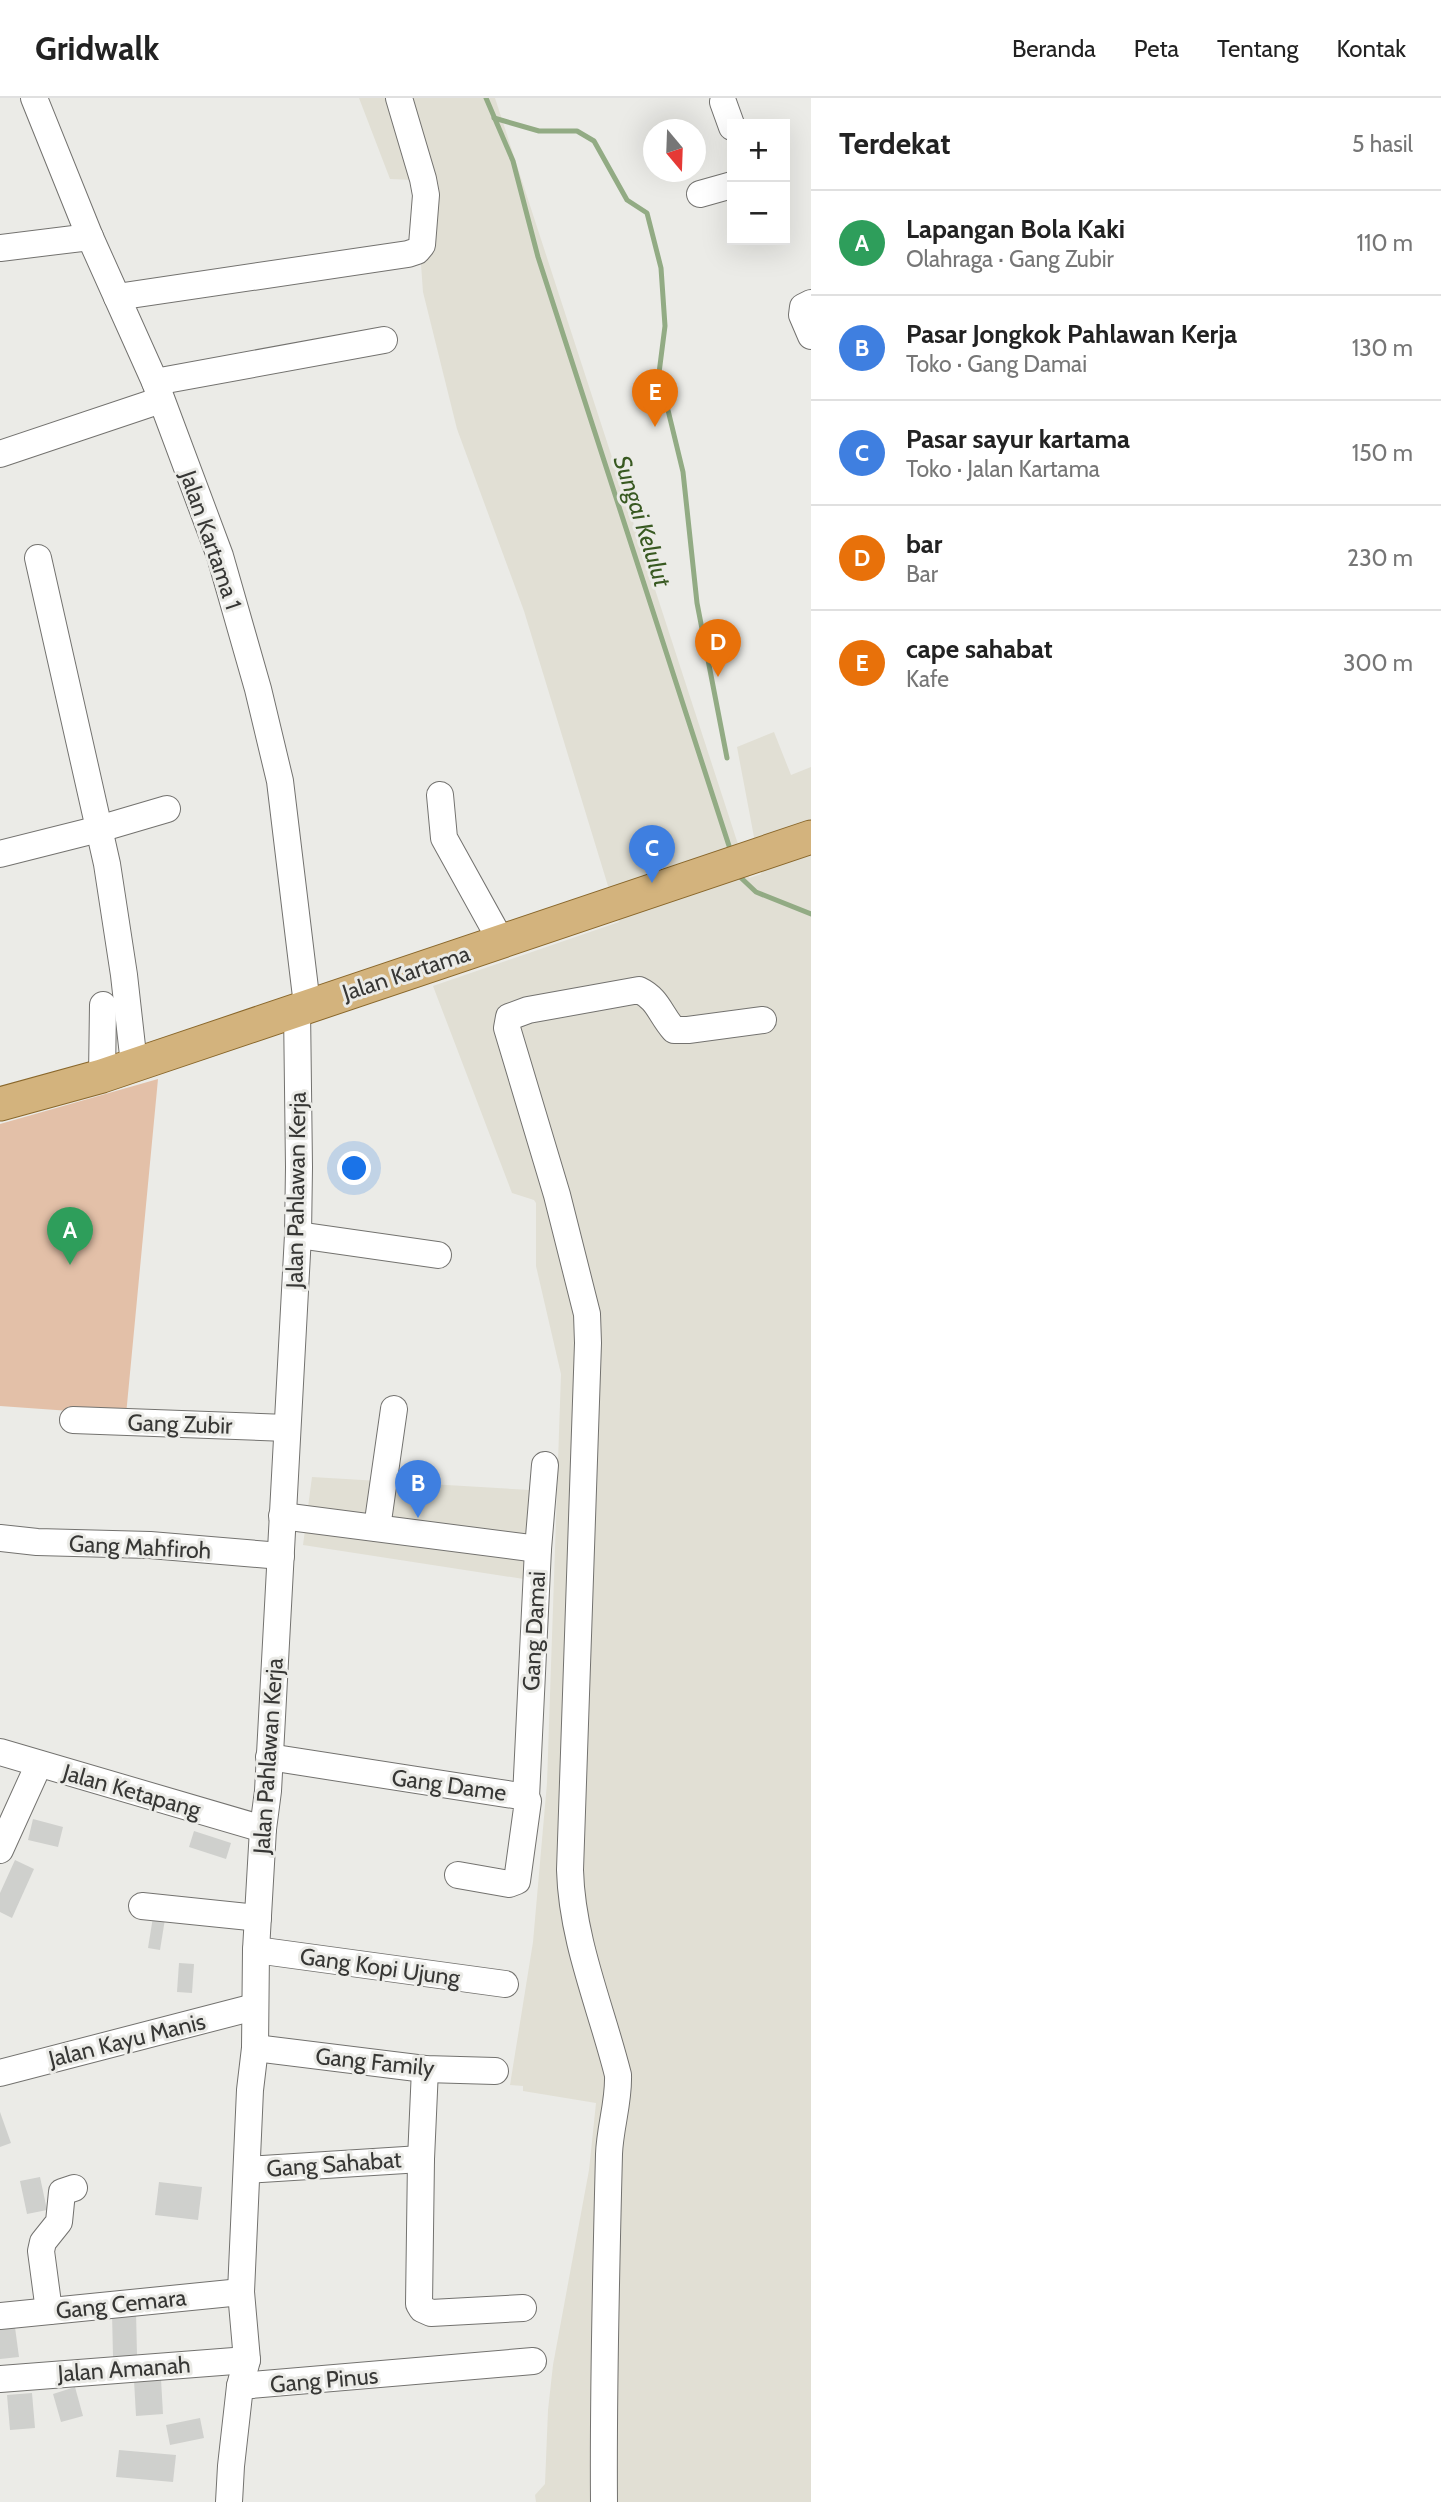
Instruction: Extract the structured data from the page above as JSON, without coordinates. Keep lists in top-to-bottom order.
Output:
{
  "streets": {
    "main road": ["Jalan Kartama"],
    "street": [
      "Jalan Kartama 1",
      "Jalan Pahlawan Kerja",
      "Gang Zubir",
      "Gang Mahfiroh",
      "Gang Damai",
      "Gang Dame",
      "Jalan Ketapang",
      "Gang Kopi Ujung",
      "Jalan Kayu Manis",
      "Gang Family",
      "Gang Sahabat",
      "Gang Cemara",
      "Jalan Amanah",
      "Gang Pinus"
    ]
  },
  "crossings": [
    ["Jalan Kartama 1", "Jalan Kartama"],
    ["Jalan Kartama 1", "Jalan Pahlawan Kerja"],
    ["Jalan Kartama", "Jalan Pahlawan Kerja"],
    ["Jalan Pahlawan Kerja", "Gang Zubir"],
    ["Jalan Pahlawan Kerja", "Gang Mahfiroh"],
    ["Jalan Pahlawan Kerja", "Gang Dame"],
    ["Jalan Pahlawan Kerja", "Jalan Ketapang"],
    ["Jalan Pahlawan Kerja", "Gang Kopi Ujung"],
    ["Jalan Pahlawan Kerja", "Jalan Kayu Manis"],
    ["Jalan Pahlawan Kerja", "Gang Family"],
    ["Jalan Pahlawan Kerja", "Gang Sahabat"],
    ["Jalan Pahlawan Kerja", "Gang Cemara"],
    ["Jalan Pahlawan Kerja", "Jalan Amanah"],
    ["Jalan Pahlawan Kerja", "Gang Pinus"],
    ["Gang Damai", "Gang Dame"]
  ],
  "water": ["Sungai Kelulut"],
  "north": "bottom",
  "page": {
    "header": "Gridwalk",
    "nav": [
      "Beranda",
      "Peta",
      "Tentang",
      "Kontak"
    ],
    "heading": ["Terdekat", "5 hasil"],
    "map_buttons": ["+", "−"],
    "list": [
      {
        "mark": "A",
        "name": "Lapangan Bola Kaki",
        "note": "Olahraga · Gang Zubir",
        "value": "110 m"
      },
      {
        "mark": "B",
        "name": "Pasar Jongkok Pahlawan Kerja",
        "note": "Toko · Gang Damai",
        "value": "130 m"
      },
      {
        "mark": "C",
        "name": "Pasar sayur kartama",
        "note": "Toko · Jalan Kartama",
        "value": "150 m"
      },
      {
        "mark": "D",
        "name": "bar",
        "note": "Bar",
        "value": "230 m"
      },
      {
        "mark": "E",
        "name": "cape sahabat",
        "note": "Kafe",
        "value": "300 m"
      }
    ],
    "pins": [
      "E",
      "D",
      "C",
      "A",
      "B"
    ]
  }
}
